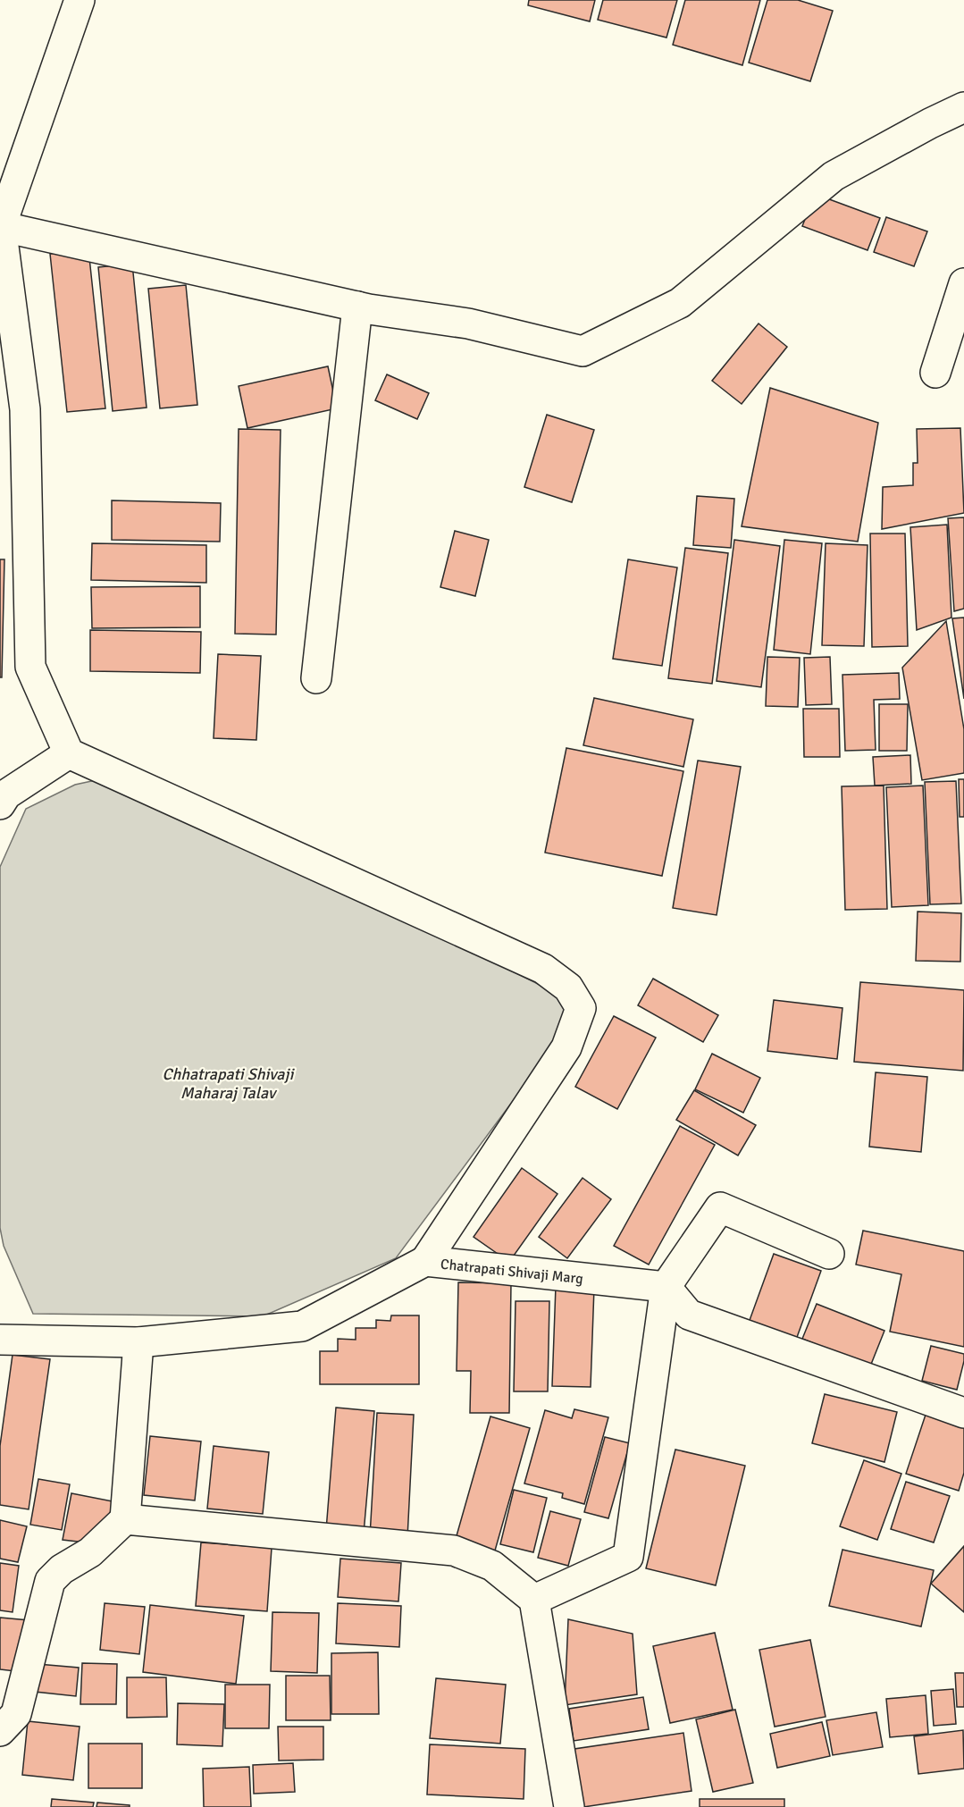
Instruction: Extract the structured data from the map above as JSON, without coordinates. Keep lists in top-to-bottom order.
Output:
{
  "streets": {
    "street": ["Chatrapati Shivaji Marg"]
  },
  "water": ["Chhatrapati Shivaji Maharaj Talav"]
}
